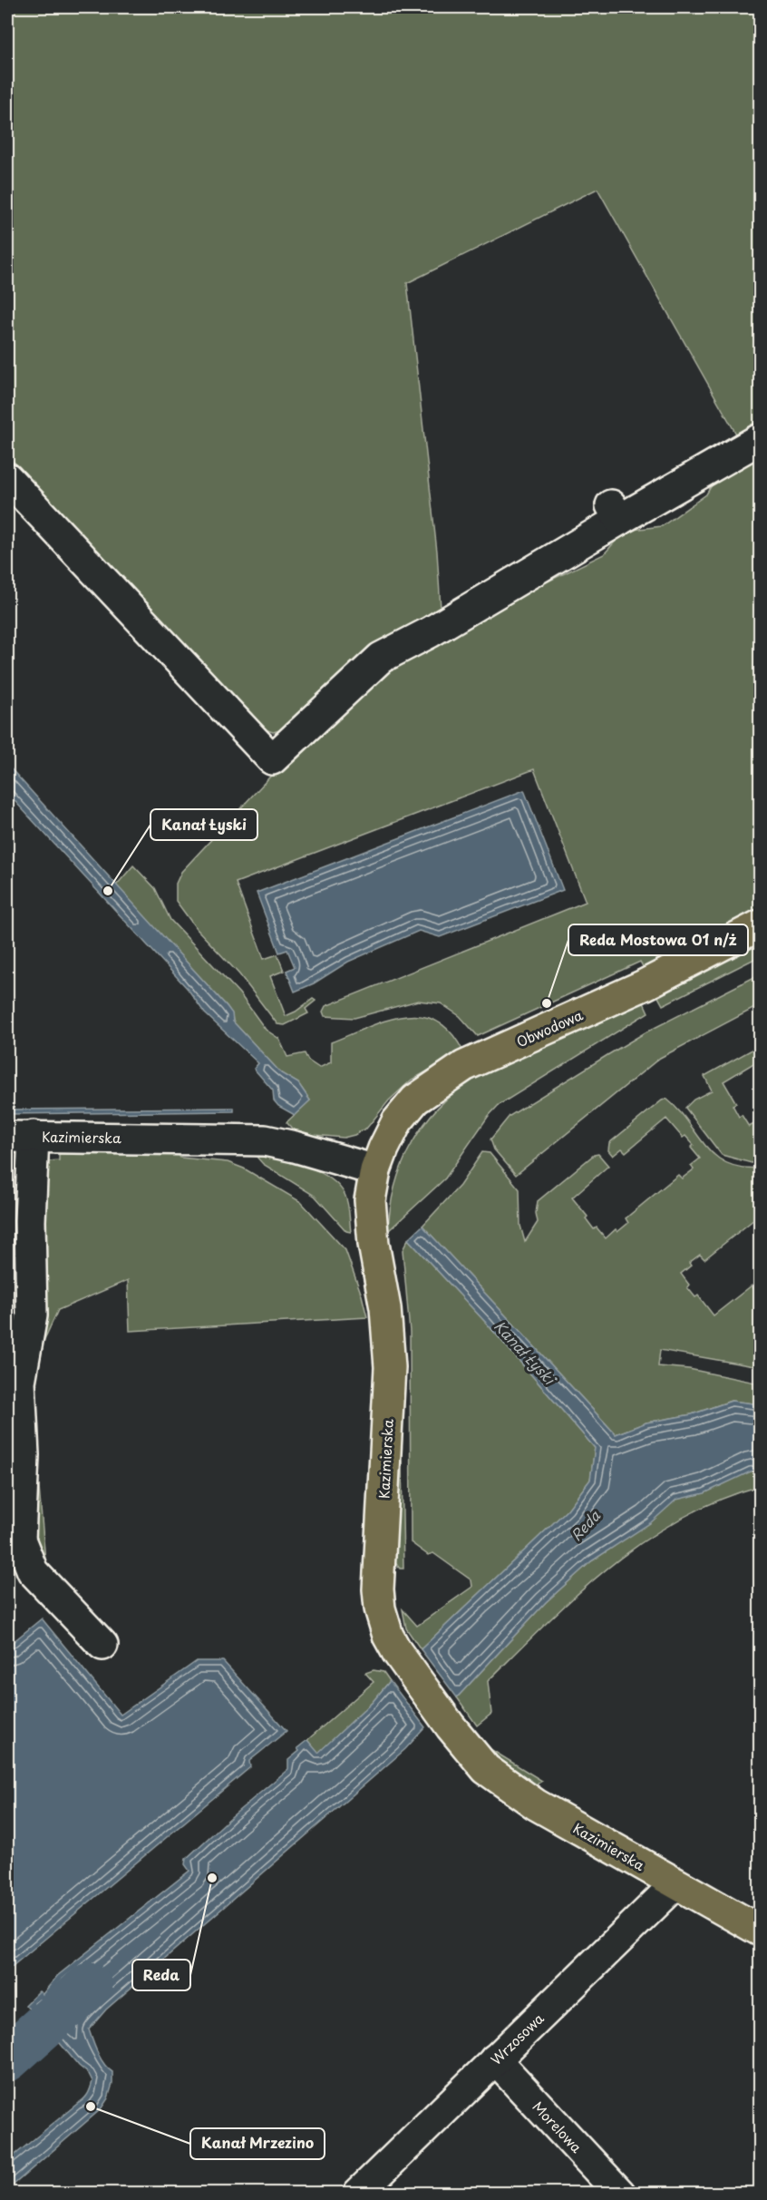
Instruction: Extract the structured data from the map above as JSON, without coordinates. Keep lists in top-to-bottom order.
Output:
{
  "streets": {
    "main road": ["Obwodowa", "Kazimierska"],
    "street": ["Wrzosowa", "Morelowa"]
  },
  "crossings": [
    ["Obwodowa", "Kazimierska"],
    ["Kazimierska", "Wrzosowa"],
    ["Wrzosowa", "Morelowa"]
  ],
  "water": ["Kanał Łyski", "Reda"],
  "places": [
    "Kanał Łyski",
    "Reda Mostowa 01 n/ż",
    "Reda",
    "Kanał Mrzezino"
  ]
}
